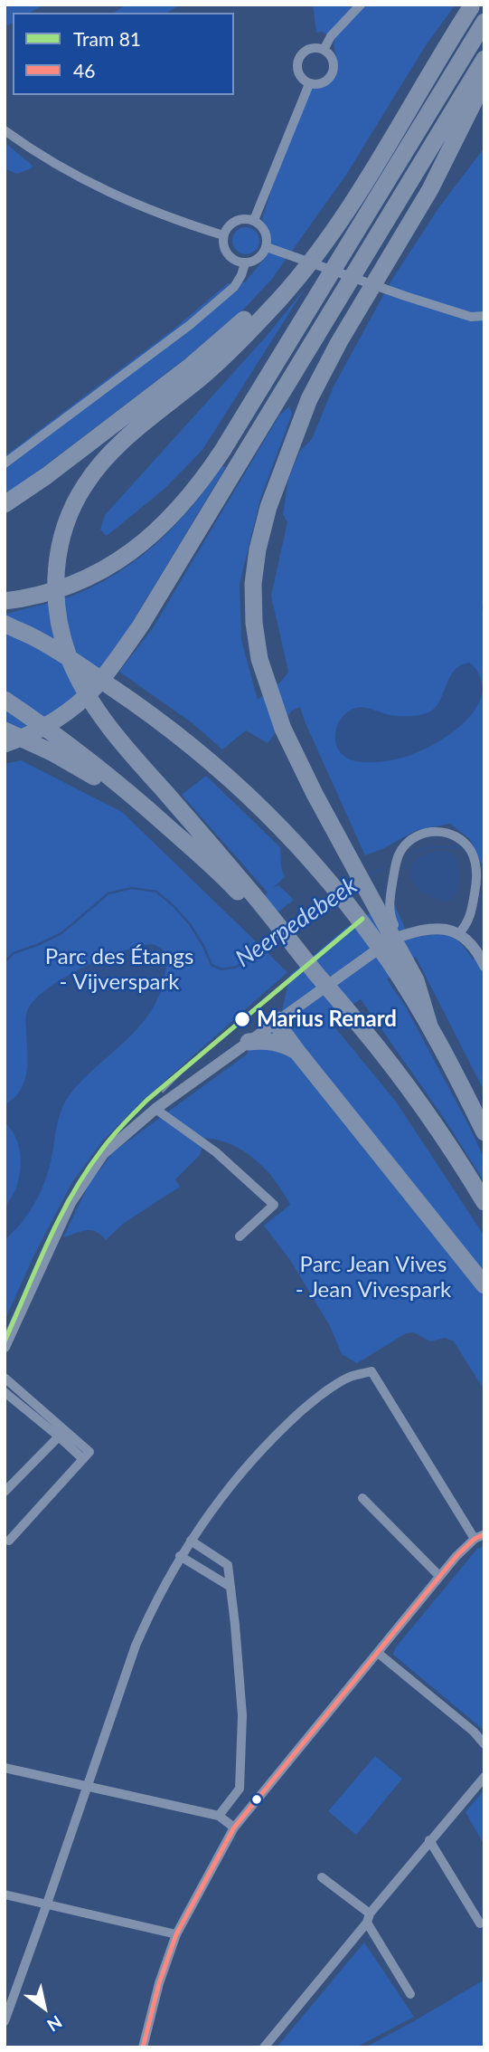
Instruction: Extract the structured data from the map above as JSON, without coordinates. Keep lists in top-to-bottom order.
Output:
{
  "water": ["Neerpedebeek"],
  "parks": ["Parc des Étangs - Vijverspark", "Parc Jean Vives - Jean Vivespark"],
  "places": ["Marius Renard"],
  "lines": ["tram line 81", "transit line 46"],
  "legend": ["Tram 81", "46"],
  "north": "bottom right"
}
